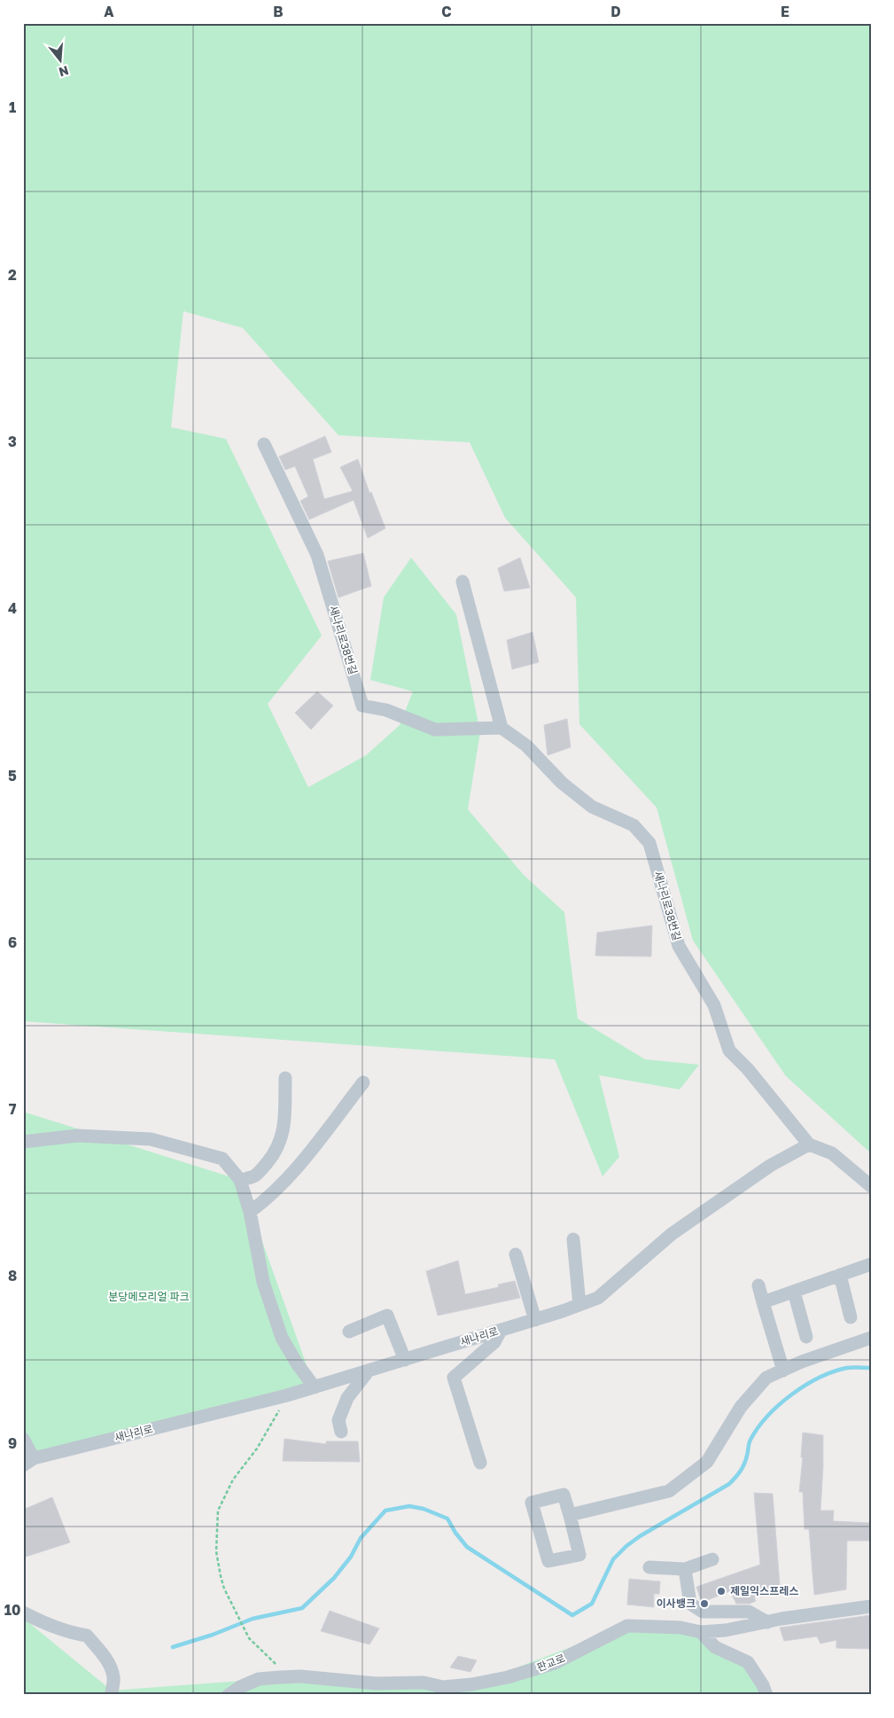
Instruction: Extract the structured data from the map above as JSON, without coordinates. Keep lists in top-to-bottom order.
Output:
{
  "streets": {
    "street": ["새나리로38번길", "새나리로", "판교로"]
  },
  "crossings": [
    ["새나리로38번길", "새나리로"]
  ],
  "parks": ["분당메모리얼 파크"],
  "places": ["제일익스프레스", "이사뱅크"],
  "north": "bottom",
  "grid": {
    "columns": [
      "A",
      "B",
      "C",
      "D",
      "E"
    ],
    "rows": [
      "1",
      "2",
      "3",
      "4",
      "5",
      "6",
      "7",
      "8",
      "9",
      "10"
    ]
  }
}
